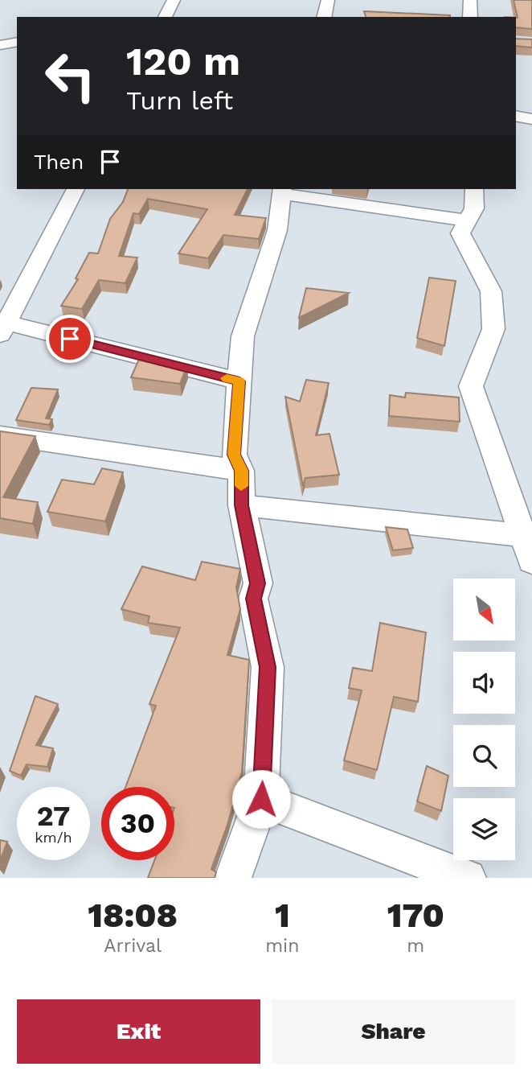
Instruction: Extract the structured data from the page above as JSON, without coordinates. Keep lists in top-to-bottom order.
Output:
{
  "north": "bottom right",
  "page": {
    "turn": ["120 m", "Turn left"],
    "then": "Then",
    "speed": "27 km/h",
    "limit": "30",
    "eta": [
      "18:08",
      "Arrival",
      "1",
      "min",
      "170",
      "m"
    ],
    "buttons": ["Exit", "Share"]
  }
}
